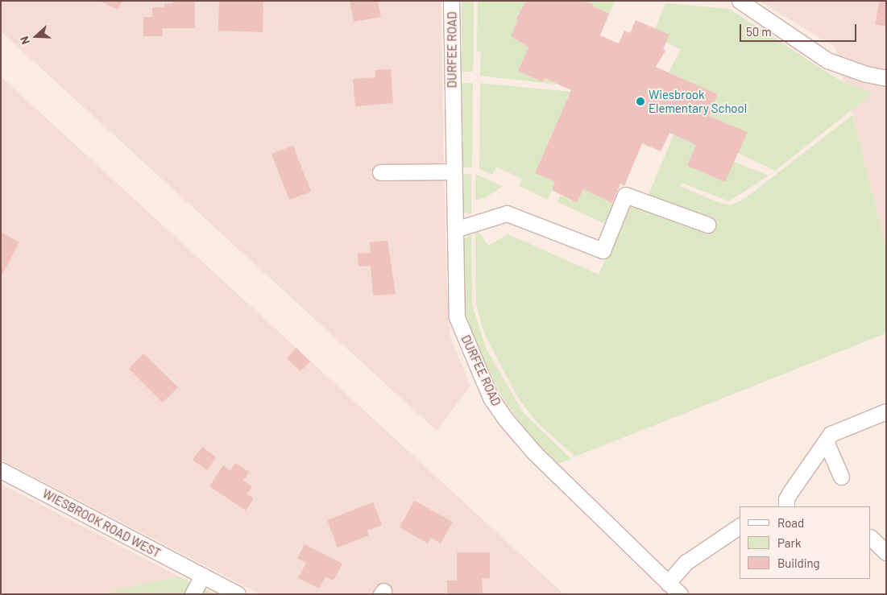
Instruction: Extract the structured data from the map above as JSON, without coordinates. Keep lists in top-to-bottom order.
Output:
{
  "streets": {
    "street": ["DURFEE ROAD", "WIESBROOK ROAD WEST"]
  },
  "places": ["Wiesbrook Elementary School"],
  "legend": ["Road", "Park", "Building"],
  "scale_bar": "50 m",
  "north": "left"
}
